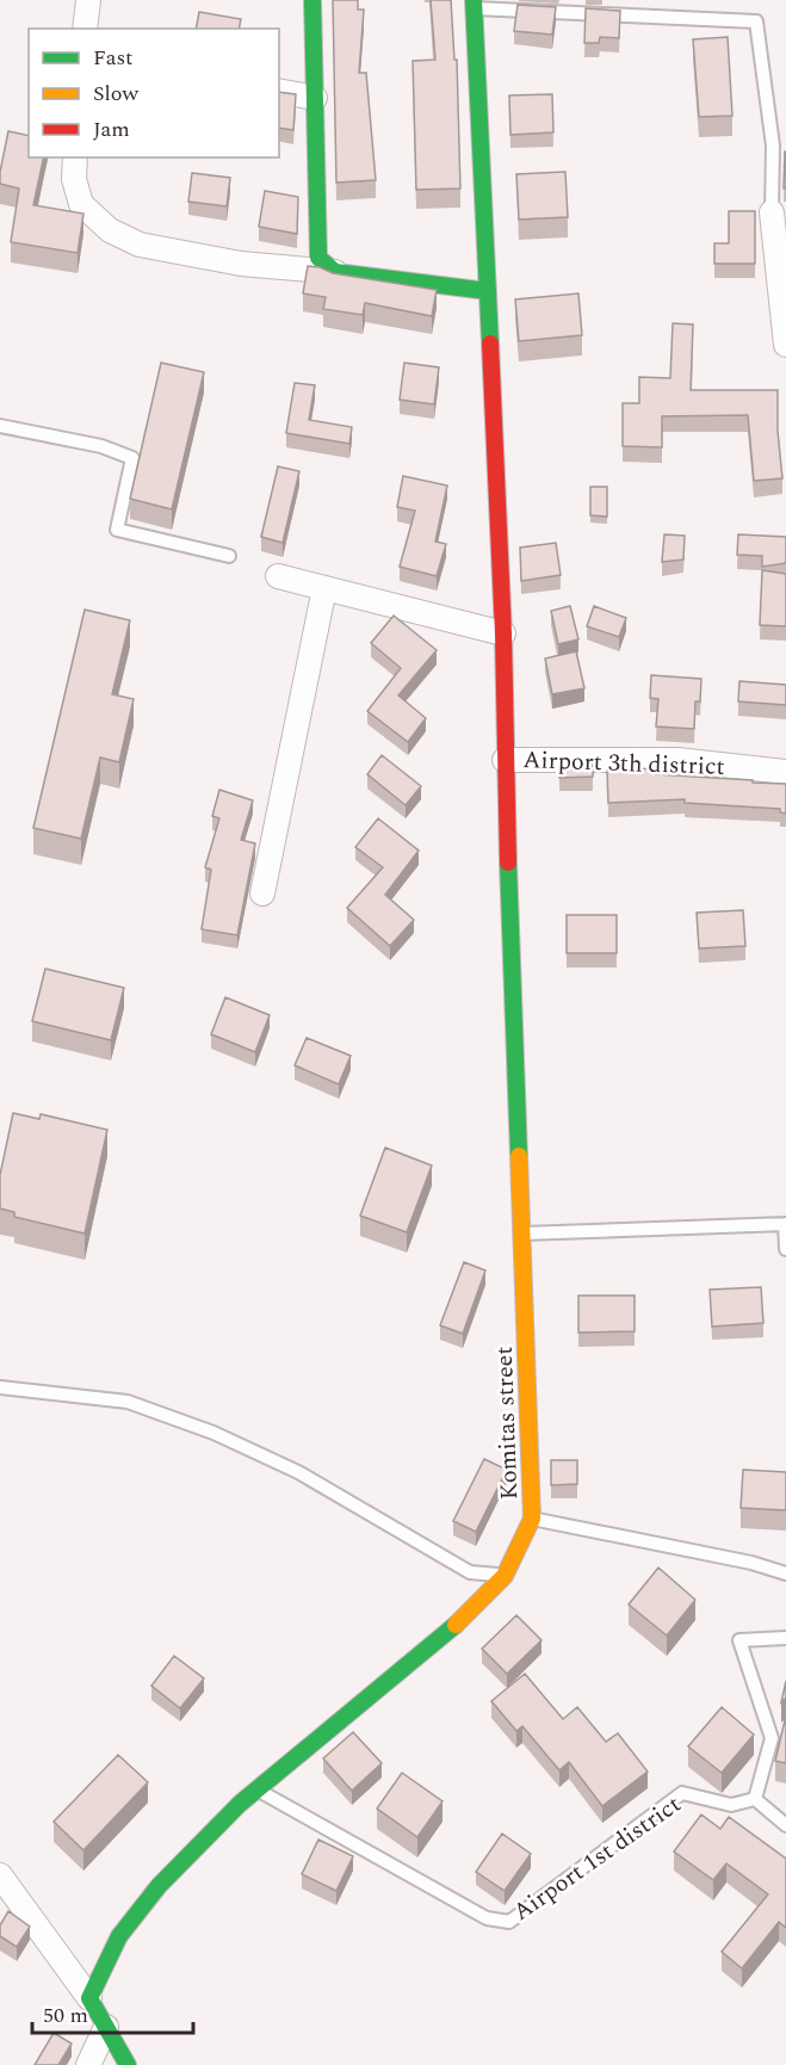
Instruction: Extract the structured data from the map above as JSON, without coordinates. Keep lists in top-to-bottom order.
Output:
{
  "streets": {
    "main road": ["Komitas street"],
    "street": ["Airport 3th district"],
    "lane": ["Airport 1st district"]
  },
  "crossings": [
    ["Airport 3th district", "Komitas street"],
    ["Komitas street", "Airport 1st district"]
  ],
  "legend": ["Fast", "Slow", "Jam"],
  "scale_bar": "50 m"
}
